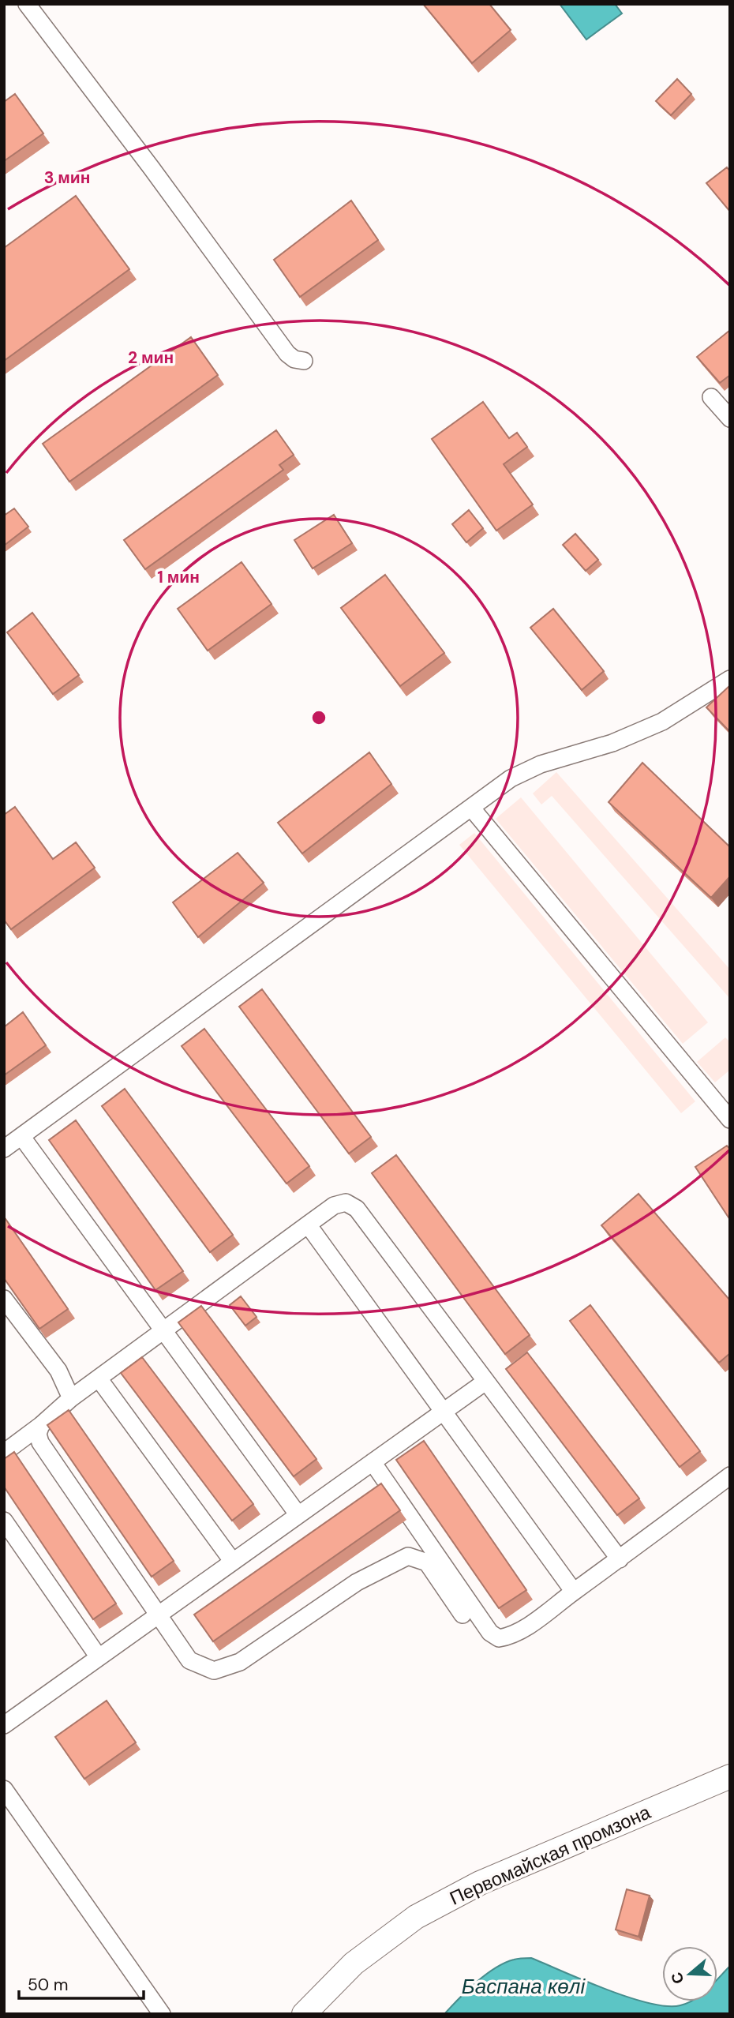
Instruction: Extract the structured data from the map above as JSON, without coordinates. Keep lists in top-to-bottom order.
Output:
{
  "streets": {
    "main road": ["Первомайская промзона"]
  },
  "water": ["Баспана көлі"],
  "scale_bar": "50 m",
  "north": "left",
  "rings": ["3 мин", "2 мин", "1 мин"]
}
